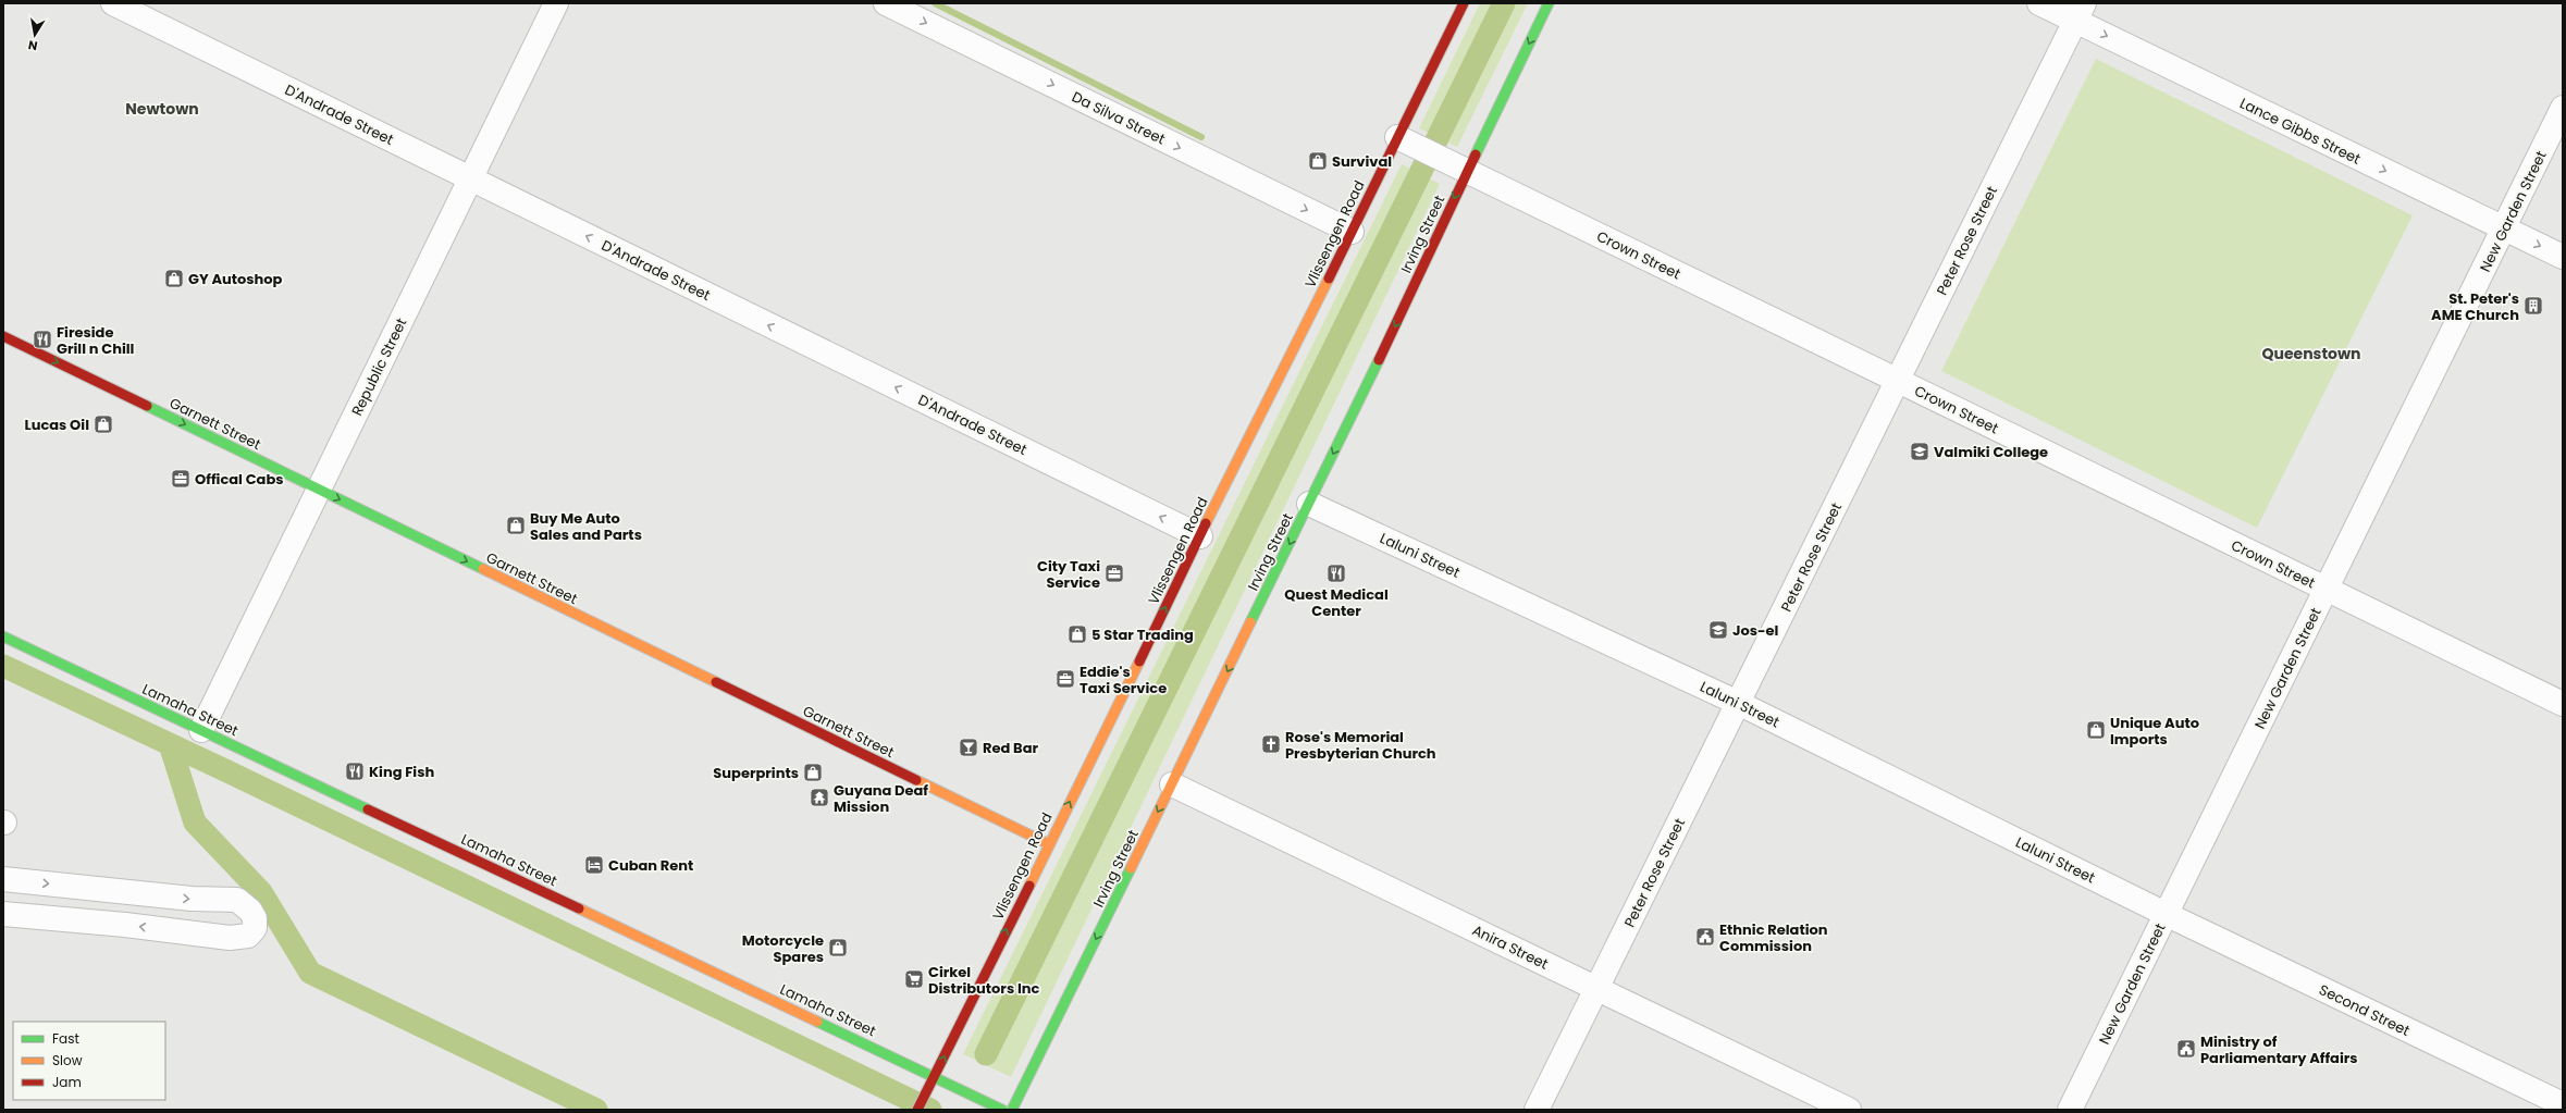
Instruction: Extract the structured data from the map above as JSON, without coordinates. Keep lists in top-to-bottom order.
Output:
{
  "streets": {
    "main road": [
      "Vlissengen Road",
      "Irving Street",
      "Garnett Street",
      "Lamaha Street"
    ],
    "street": [
      "D'Andrade Street",
      "Da Silva Street",
      "Lance Gibbs Street",
      "New Garden Street",
      "Peter Rose Street",
      "Crown Street",
      "Republic Street",
      "Laluni Street",
      "Anira Street",
      "Second Street"
    ]
  },
  "crossings": [
    ["D'Andrade Street", "Vlissengen Road"],
    ["D'Andrade Street", "Republic Street"],
    ["Da Silva Street", "Vlissengen Road"],
    ["Lance Gibbs Street", "New Garden Street"],
    ["Lance Gibbs Street", "Peter Rose Street"],
    ["New Garden Street", "Crown Street"],
    ["New Garden Street", "Laluni Street"],
    ["New Garden Street", "Second Street"],
    ["Vlissengen Road", "Crown Street"],
    ["Vlissengen Road", "Garnett Street"],
    ["Vlissengen Road", "Lamaha Street"],
    ["Irving Street", "Crown Street"],
    ["Irving Street", "Laluni Street"],
    ["Irving Street", "Anira Street"],
    ["Peter Rose Street", "Crown Street"],
    ["Peter Rose Street", "Laluni Street"],
    ["Peter Rose Street", "Anira Street"],
    ["Republic Street", "Garnett Street"],
    ["Republic Street", "Lamaha Street"],
    ["Laluni Street", "Second Street"]
  ],
  "one_way": [
    "D'Andrade Street",
    "Da Silva Street",
    "Lance Gibbs Street",
    "Vlissengen Road",
    "Irving Street",
    "Garnett Street"
  ],
  "districts": ["Newtown", "Queenstown"],
  "places": {
    "shop": [
      "Survival",
      "GY Autoshop",
      "Lucas Oil",
      "Buy Me Auto Sales and Parts",
      "5 Star Trading",
      "Unique Auto Imports",
      "Superprints",
      "Motorcycle Spares"
    ],
    "building": ["St. Peter's AME Church"],
    "restaurant": ["Fireside Grill n Chill", "Quest Medical Center", "King Fish"],
    "school or university": ["Valmiki College", "Jos-el"],
    "office": ["Offical Cabs", "City Taxi Service", "Eddie's Taxi Service"],
    "church": ["Rose's Memorial Presbyterian Church"],
    "bar": ["Red Bar"],
    "temple": ["Guyana Deaf Mission"],
    "hotel": ["Cuban Rent"],
    "public building": ["Ethnic Relation Commission", "Ministry of Parliamentary Affairs"],
    "supermarket": ["Cirkel Distributors Inc"]
  },
  "legend": ["Fast", "Slow", "Jam"],
  "north": "bottom"
}
